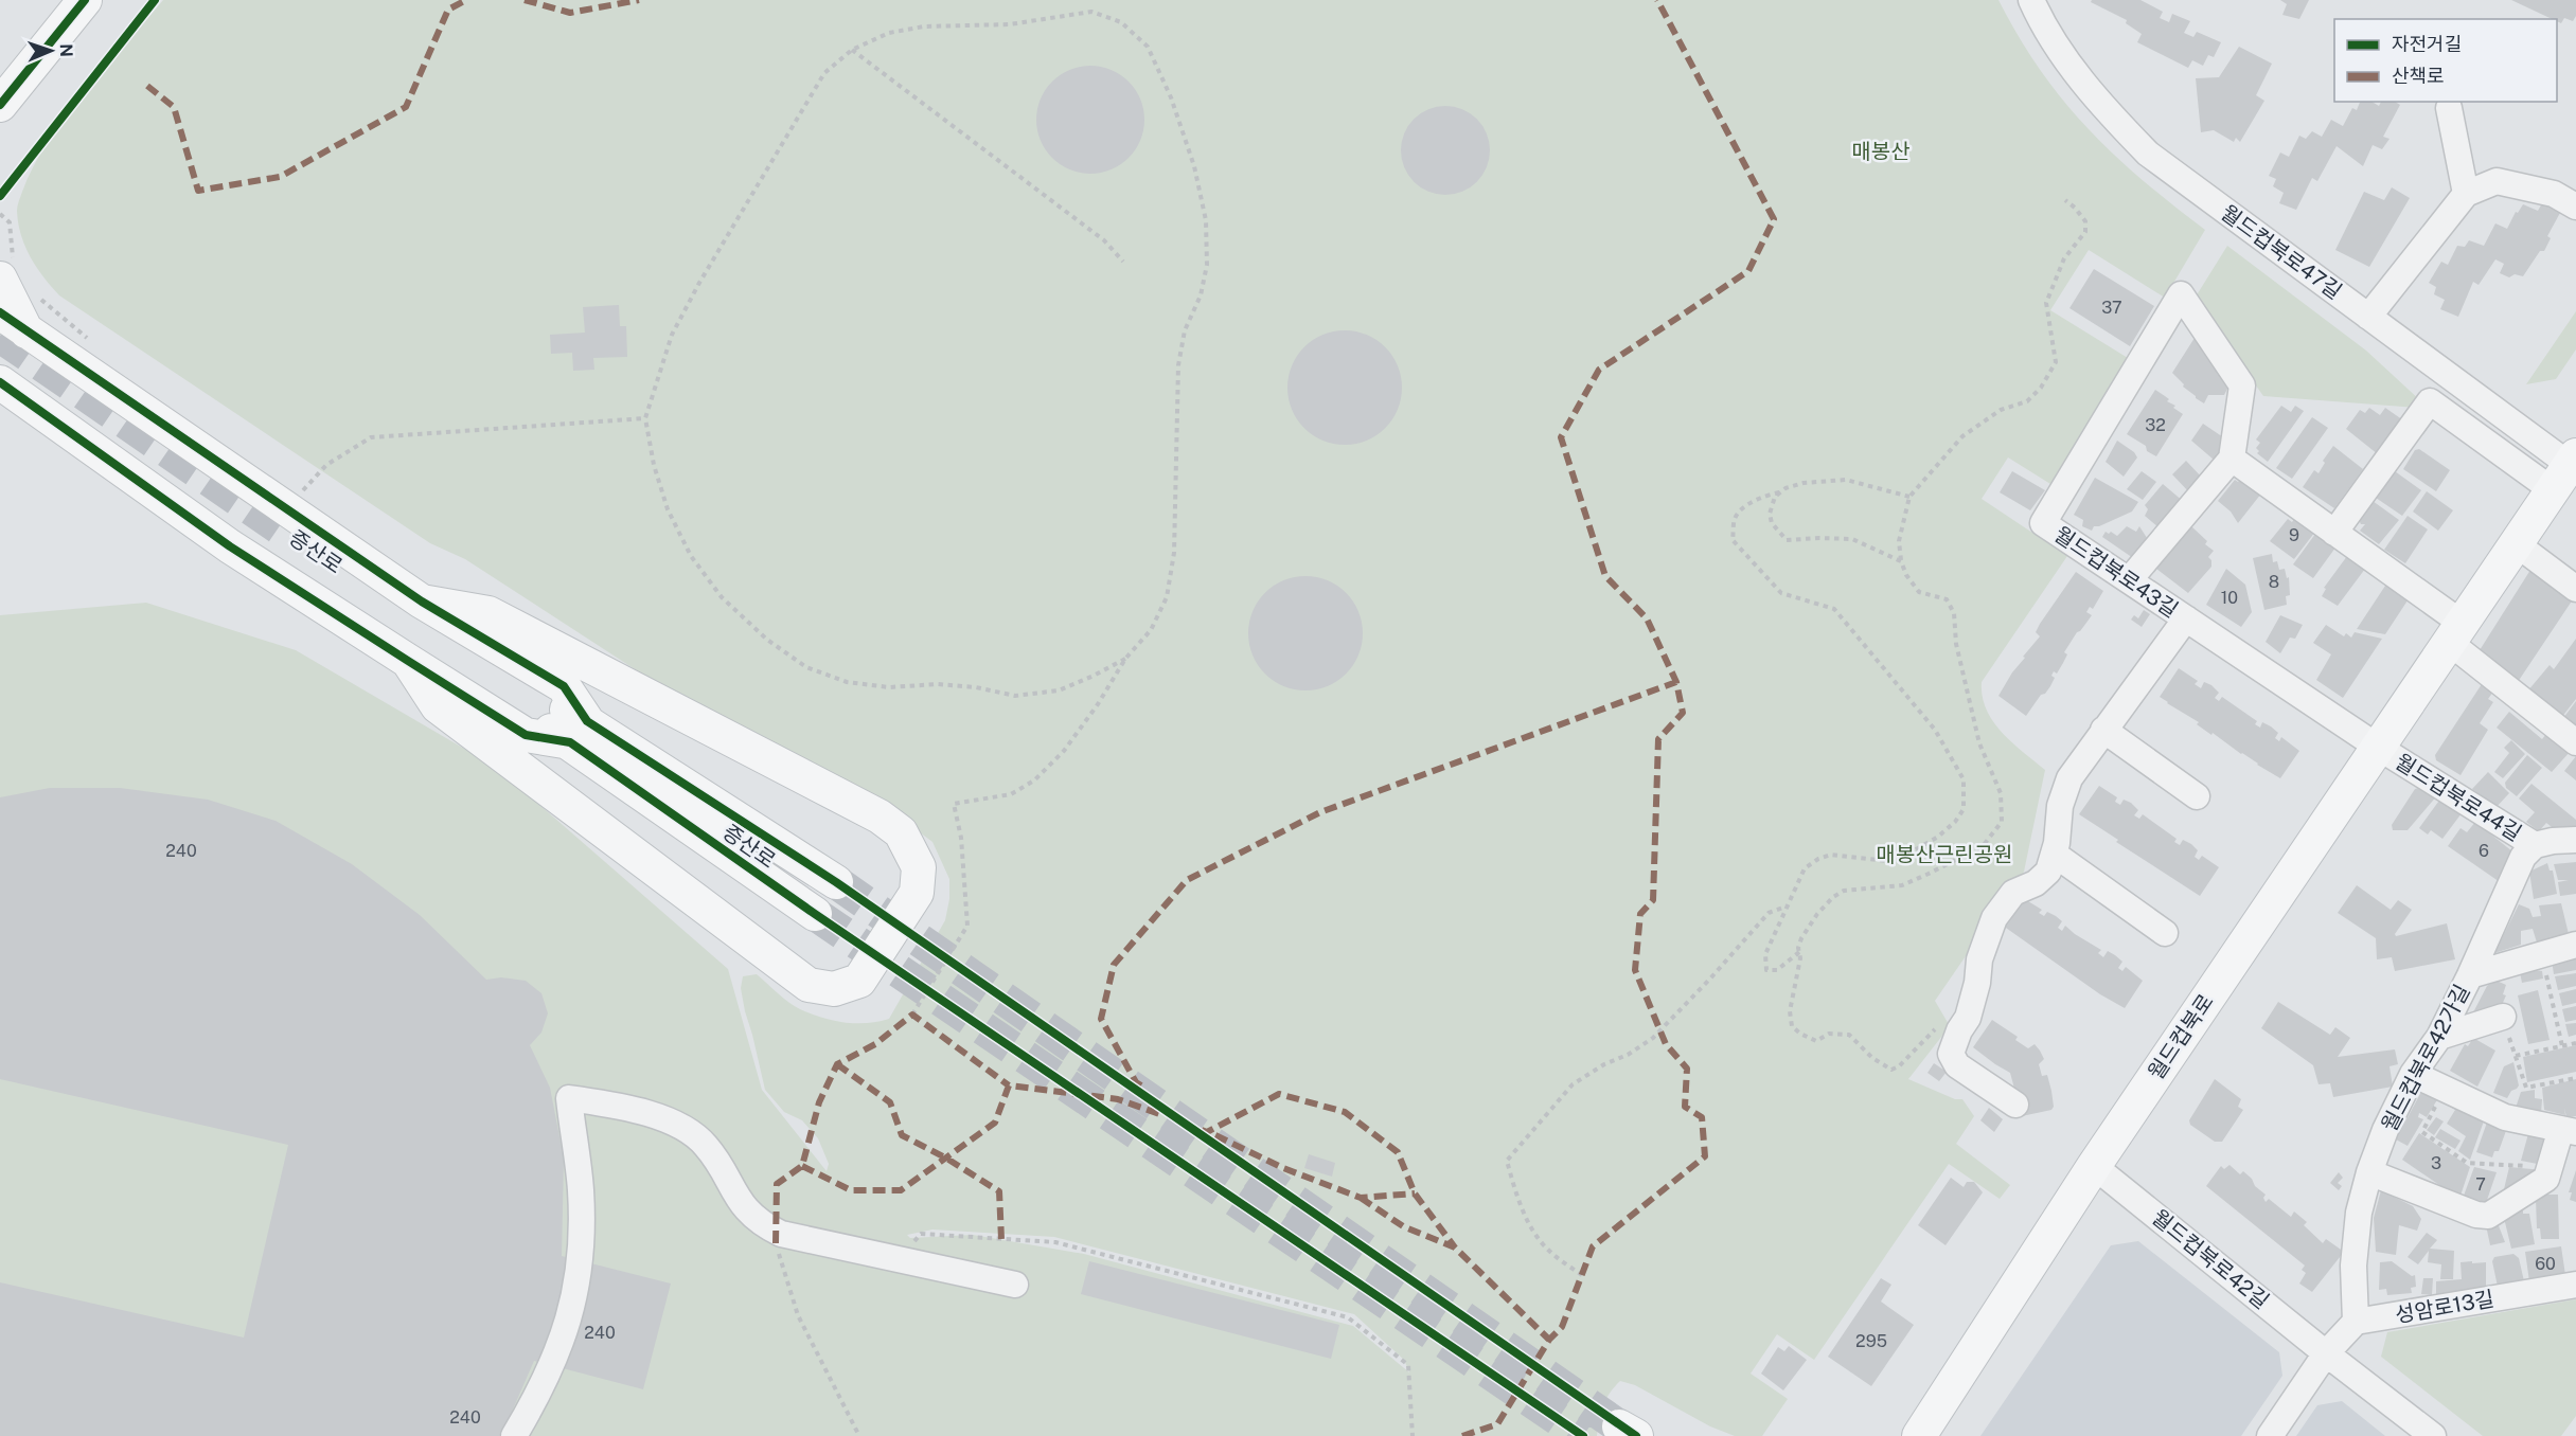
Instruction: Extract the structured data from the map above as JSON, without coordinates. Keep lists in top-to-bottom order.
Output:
{
  "streets": {
    "main road": ["증산로", "월드컵북로"],
    "street": [
      "월드컵북로47길",
      "월드컵북로43길",
      "월드컵북로44길",
      "월드컵북로42가길",
      "월드컵북로42길",
      "성암로13길"
    ]
  },
  "crossings": [
    ["월드컵북로47길", "월드컵북로"],
    ["월드컵북로43길", "월드컵북로44길"],
    ["월드컵북로43길", "월드컵북로"],
    ["월드컵북로44길", "월드컵북로"],
    ["월드컵북로44길", "월드컵북로42가길"],
    ["월드컵북로", "월드컵북로42길"],
    ["월드컵북로42가길", "성암로13길"]
  ],
  "parks": ["매봉산", "매봉산근린공원"],
  "house_numbers": [
    "37",
    "32",
    "9",
    "8",
    "10",
    "240",
    "6",
    "3",
    "7",
    "60",
    "240",
    "295",
    "240"
  ],
  "legend": ["자전거길", "산책로"],
  "north": "right"
}
